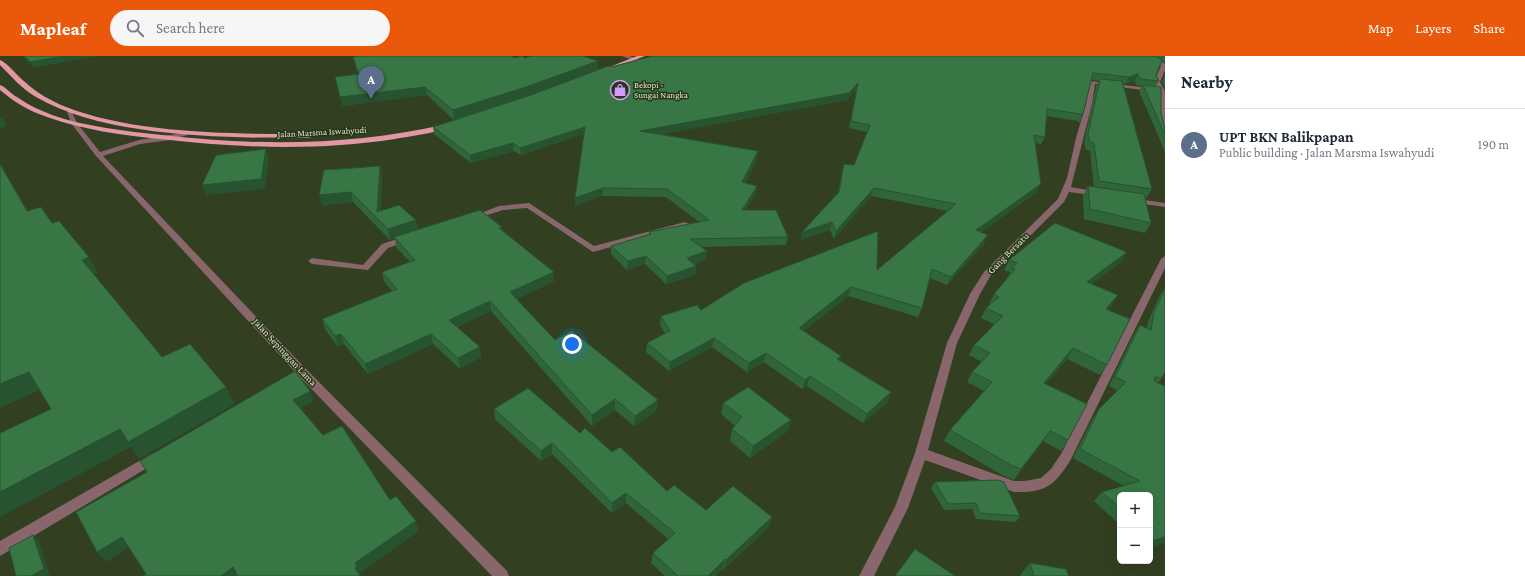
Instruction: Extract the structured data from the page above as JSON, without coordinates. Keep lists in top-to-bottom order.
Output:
{
  "streets": {
    "highway": ["Jalan Marsma Iswahyudi"],
    "street": ["Gang Bersatu", "Jalan Sepinggan Lama"]
  },
  "crossings": [
    ["Jalan Marsma Iswahyudi", "Jalan Sepinggan Lama"]
  ],
  "places": {
    "shop": ["Bekopi - Sungai Nangka"]
  },
  "page": {
    "header": "Mapleaf",
    "search": "Search here",
    "nav": ["Map", "Layers", "Share"],
    "heading": "Nearby",
    "pins": "A",
    "list": [
      {
        "mark": "A",
        "name": "UPT BKN Balikpapan",
        "note": "Public building · Jalan Marsma Iswahyudi",
        "value": "190 m"
      }
    ],
    "map_buttons": ["+", "−"]
  }
}
